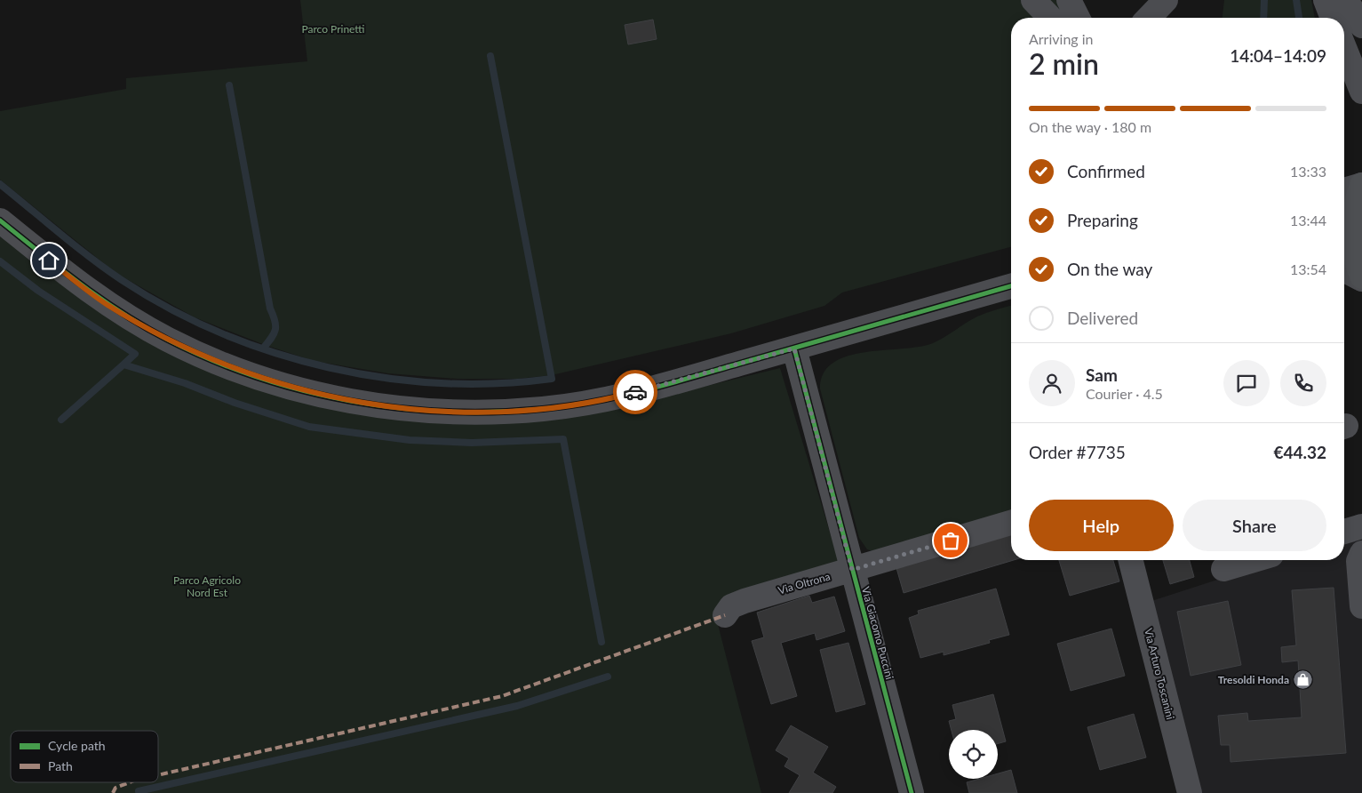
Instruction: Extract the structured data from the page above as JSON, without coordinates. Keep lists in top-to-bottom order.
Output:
{
  "streets": {
    "street": ["Via Oltrona", "Via Giacomo Puccini", "Via Arturo Toscanini"]
  },
  "crossings": [
    ["Via Oltrona", "Via Giacomo Puccini"]
  ],
  "parks": ["Parco Prinetti", "Parco Agricolo Nord Est"],
  "places": {
    "shop": ["Tresoldi Honda"]
  },
  "legend": ["Cycle path", "Path"],
  "page": {
    "heading": ["2 min", "Arriving in", "14:04–14:09"],
    "panel": [
      "Sam",
      "Courier · 4.5",
      "Order #7735",
      "€44.32"
    ],
    "bar": "On the way · 180 m",
    "list": [
      ["Confirmed", "13:33"],
      ["Preparing", "13:44"],
      ["On the way", "13:54"],
      "Delivered"
    ],
    "buttons": ["Help", "Share"]
  }
}
